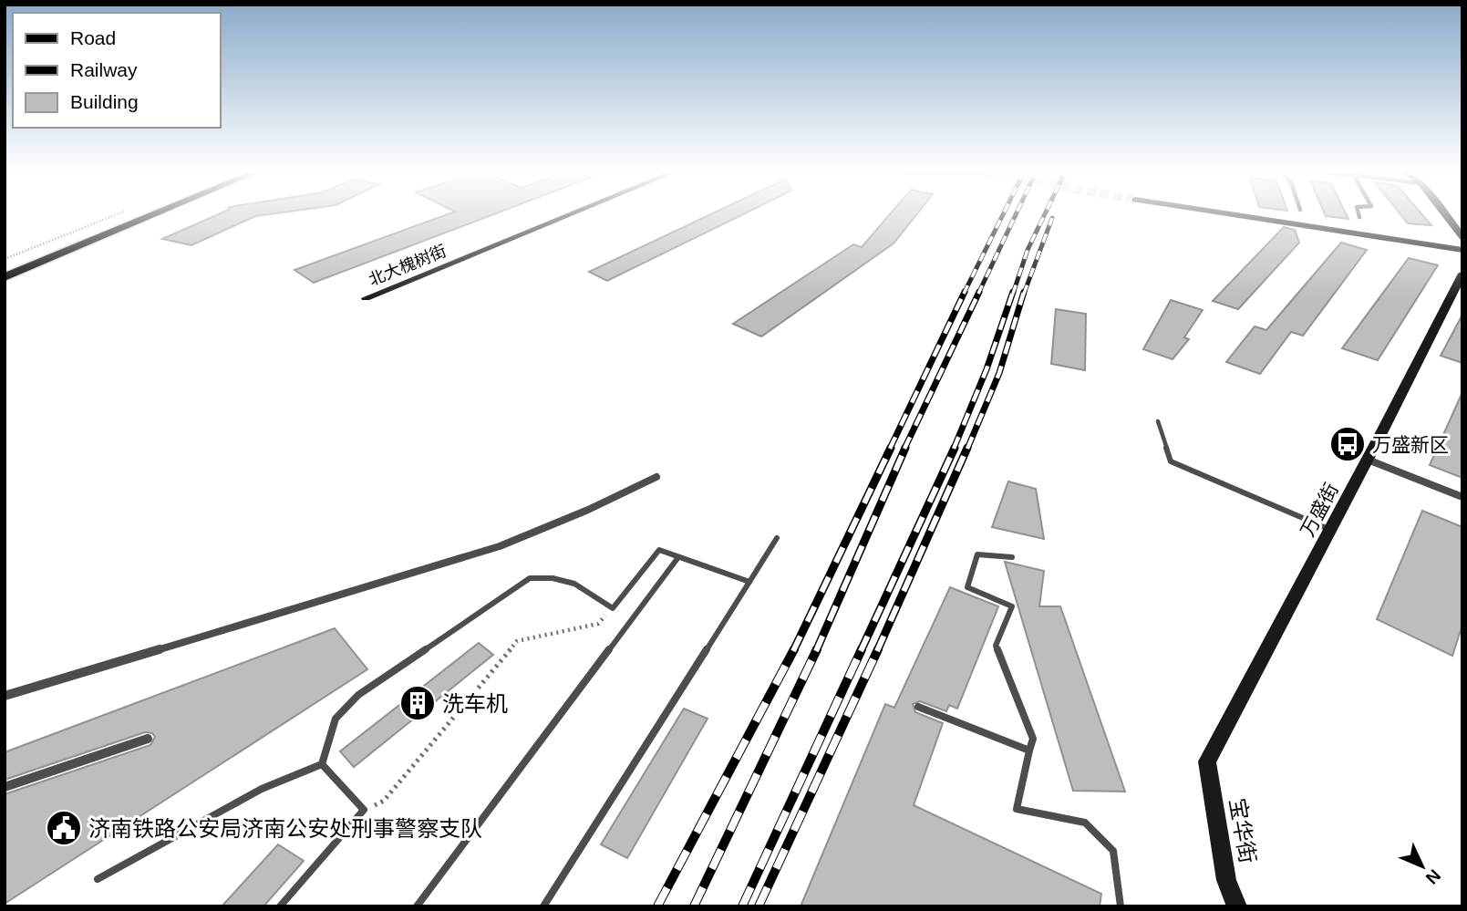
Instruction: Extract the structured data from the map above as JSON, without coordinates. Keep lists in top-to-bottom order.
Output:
{
  "streets": {
    "street": ["北大槐树街", "万盛街", "宝华街"]
  },
  "crossings": [
    ["万盛街", "宝华街"]
  ],
  "places": {
    "bus stop": ["万盛新区"],
    "building": ["洗车机"],
    "public building": ["济南铁路公安局济南公安处刑事警察支队"]
  },
  "legend": ["Road", "Railway", "Building"],
  "north": "bottom right"
}
